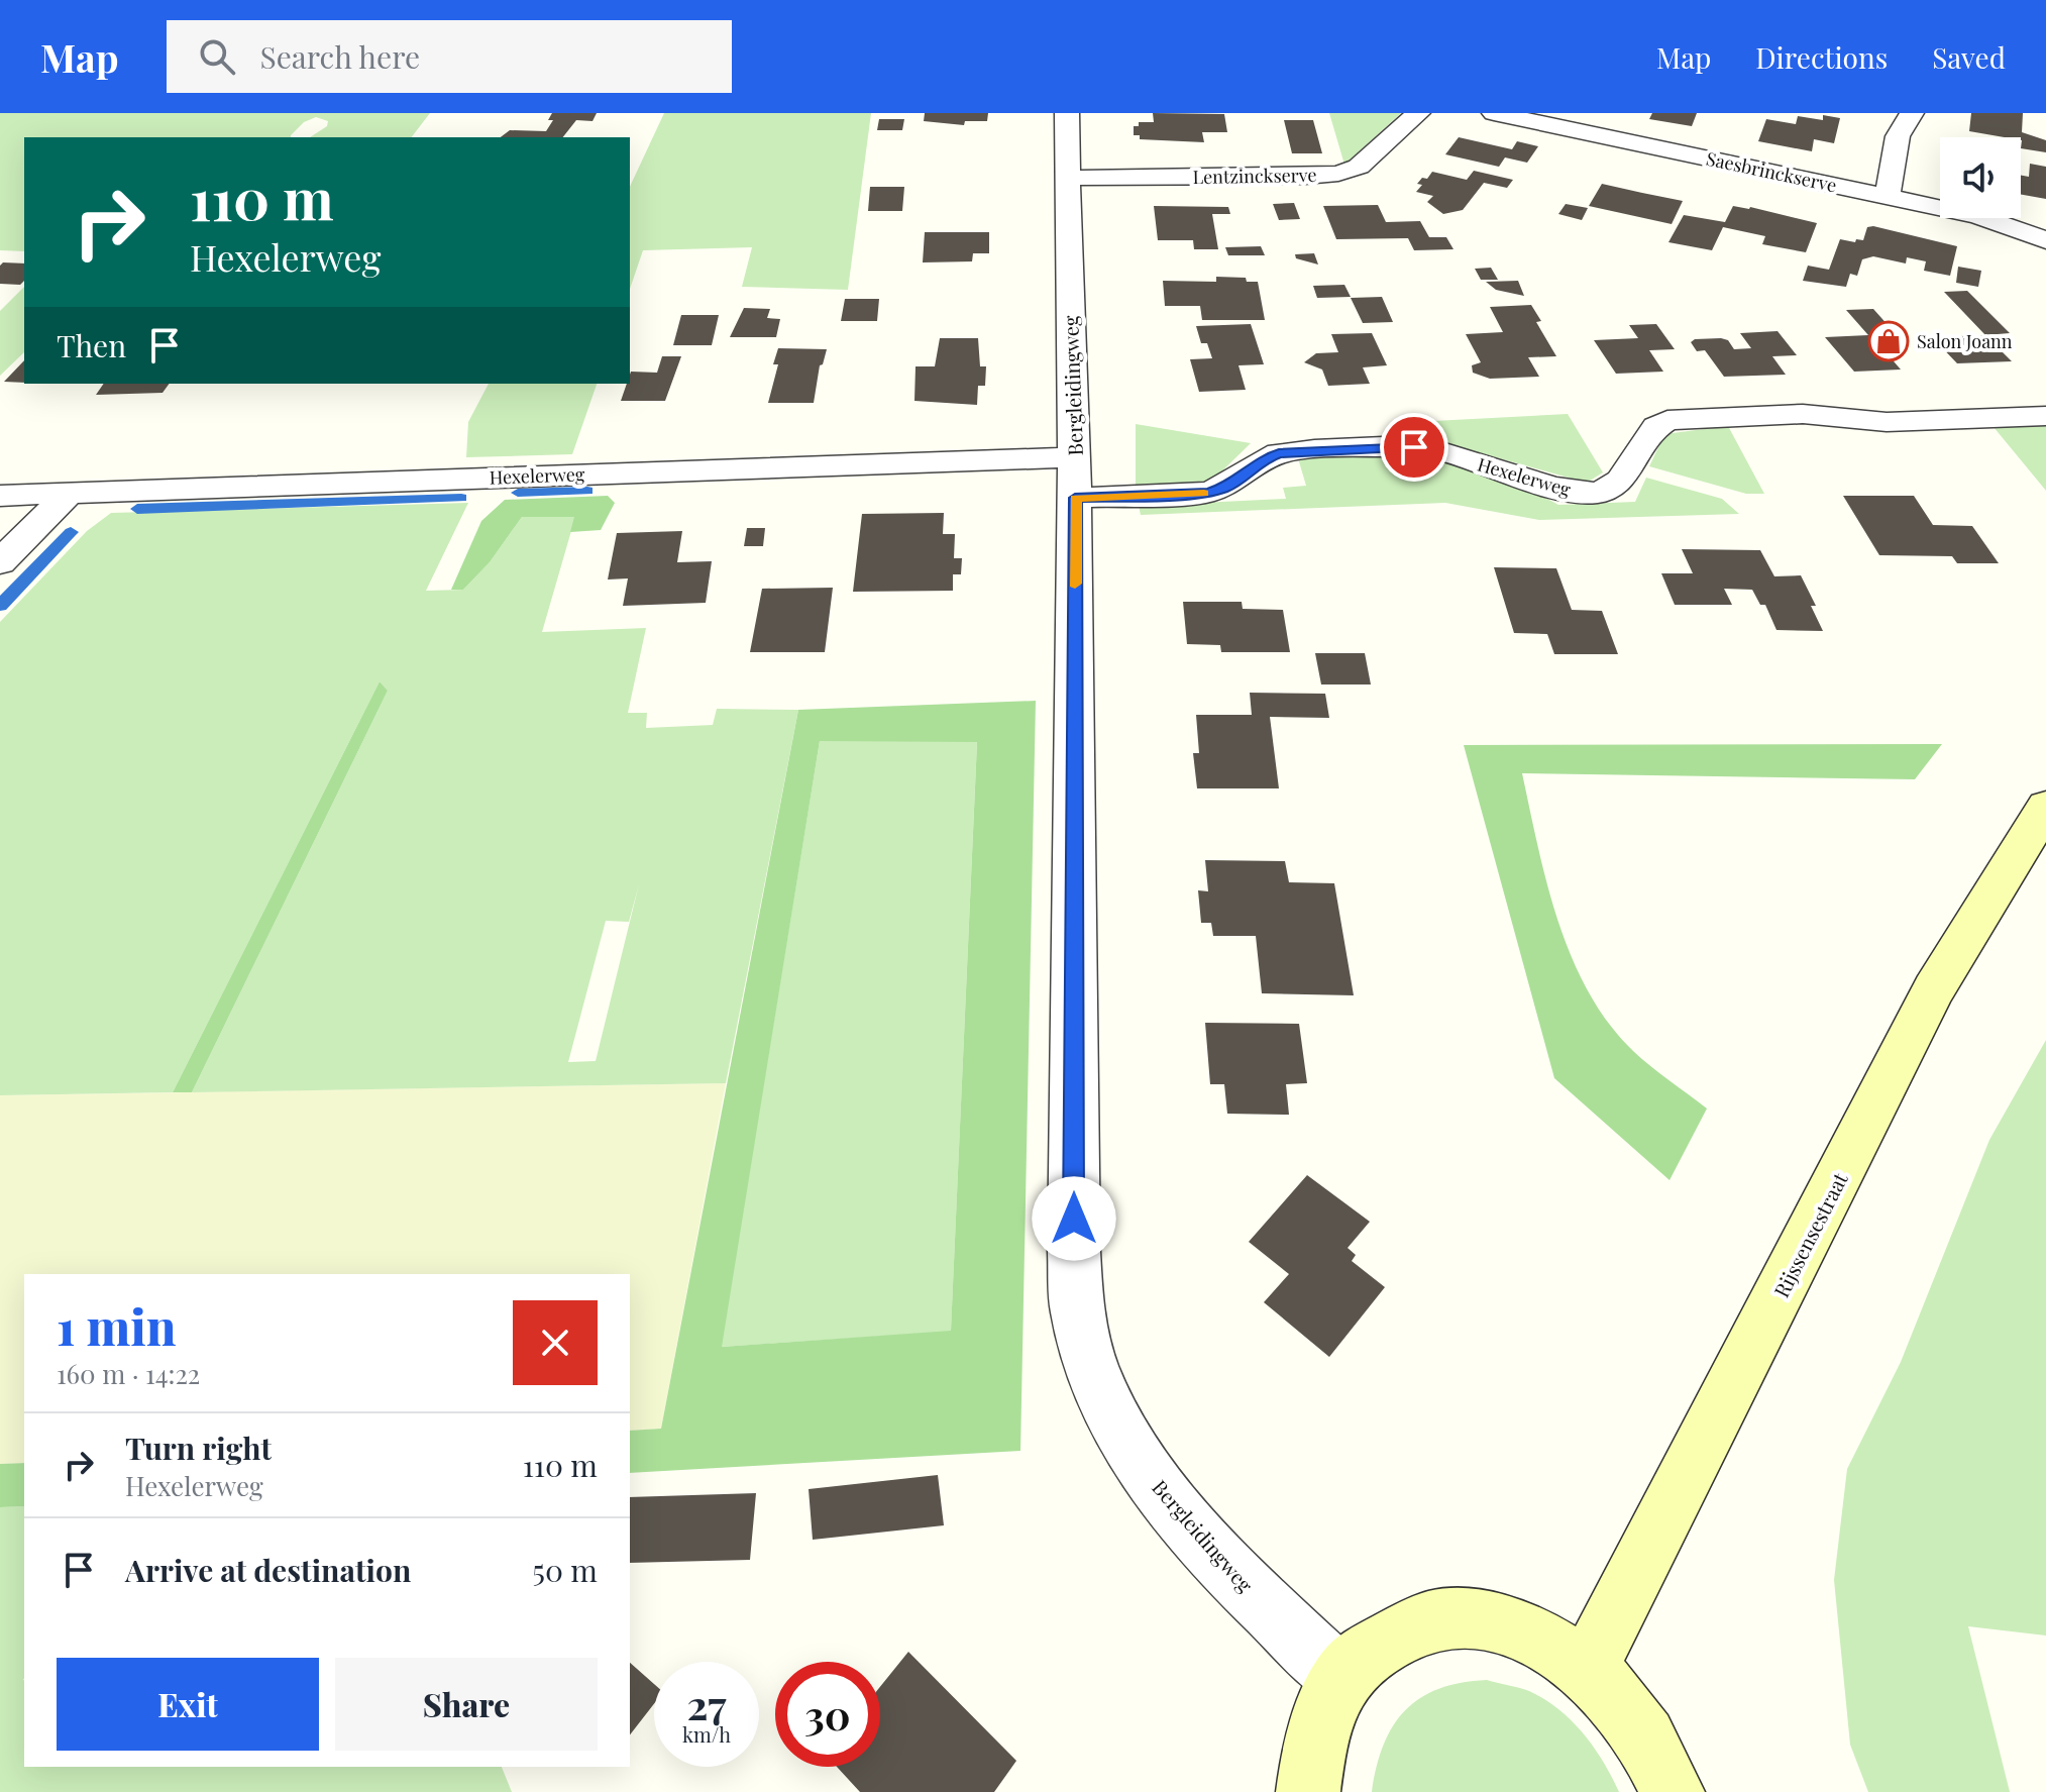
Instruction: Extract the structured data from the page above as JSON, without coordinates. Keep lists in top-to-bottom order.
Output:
{
  "streets": {
    "main road": ["Rijssensestraat"],
    "street": [
      "Saesbrinckserve",
      "Lentzinckserve",
      "Bergleidingweg",
      "Hexelerweg"
    ]
  },
  "crossings": [
    ["Lentzinckserve", "Bergleidingweg"],
    ["Bergleidingweg", "Hexelerweg"]
  ],
  "places": {
    "shop": ["Salon Joann"]
  },
  "page": {
    "header": "Map",
    "search": "Search here",
    "nav": ["Map", "Directions", "Saved"],
    "turn": ["110 m", "Hexelerweg"],
    "then": "Then",
    "heading": ["1 min", "160 m · 14:22"],
    "list": [
      {
        "name": "Turn right",
        "note": "Hexelerweg",
        "value": "110 m"
      },
      {
        "name": "Arrive at destination",
        "value": "50 m"
      }
    ],
    "buttons": ["Exit", "Share"],
    "speed": "27 km/h",
    "limit": "30"
  }
}
